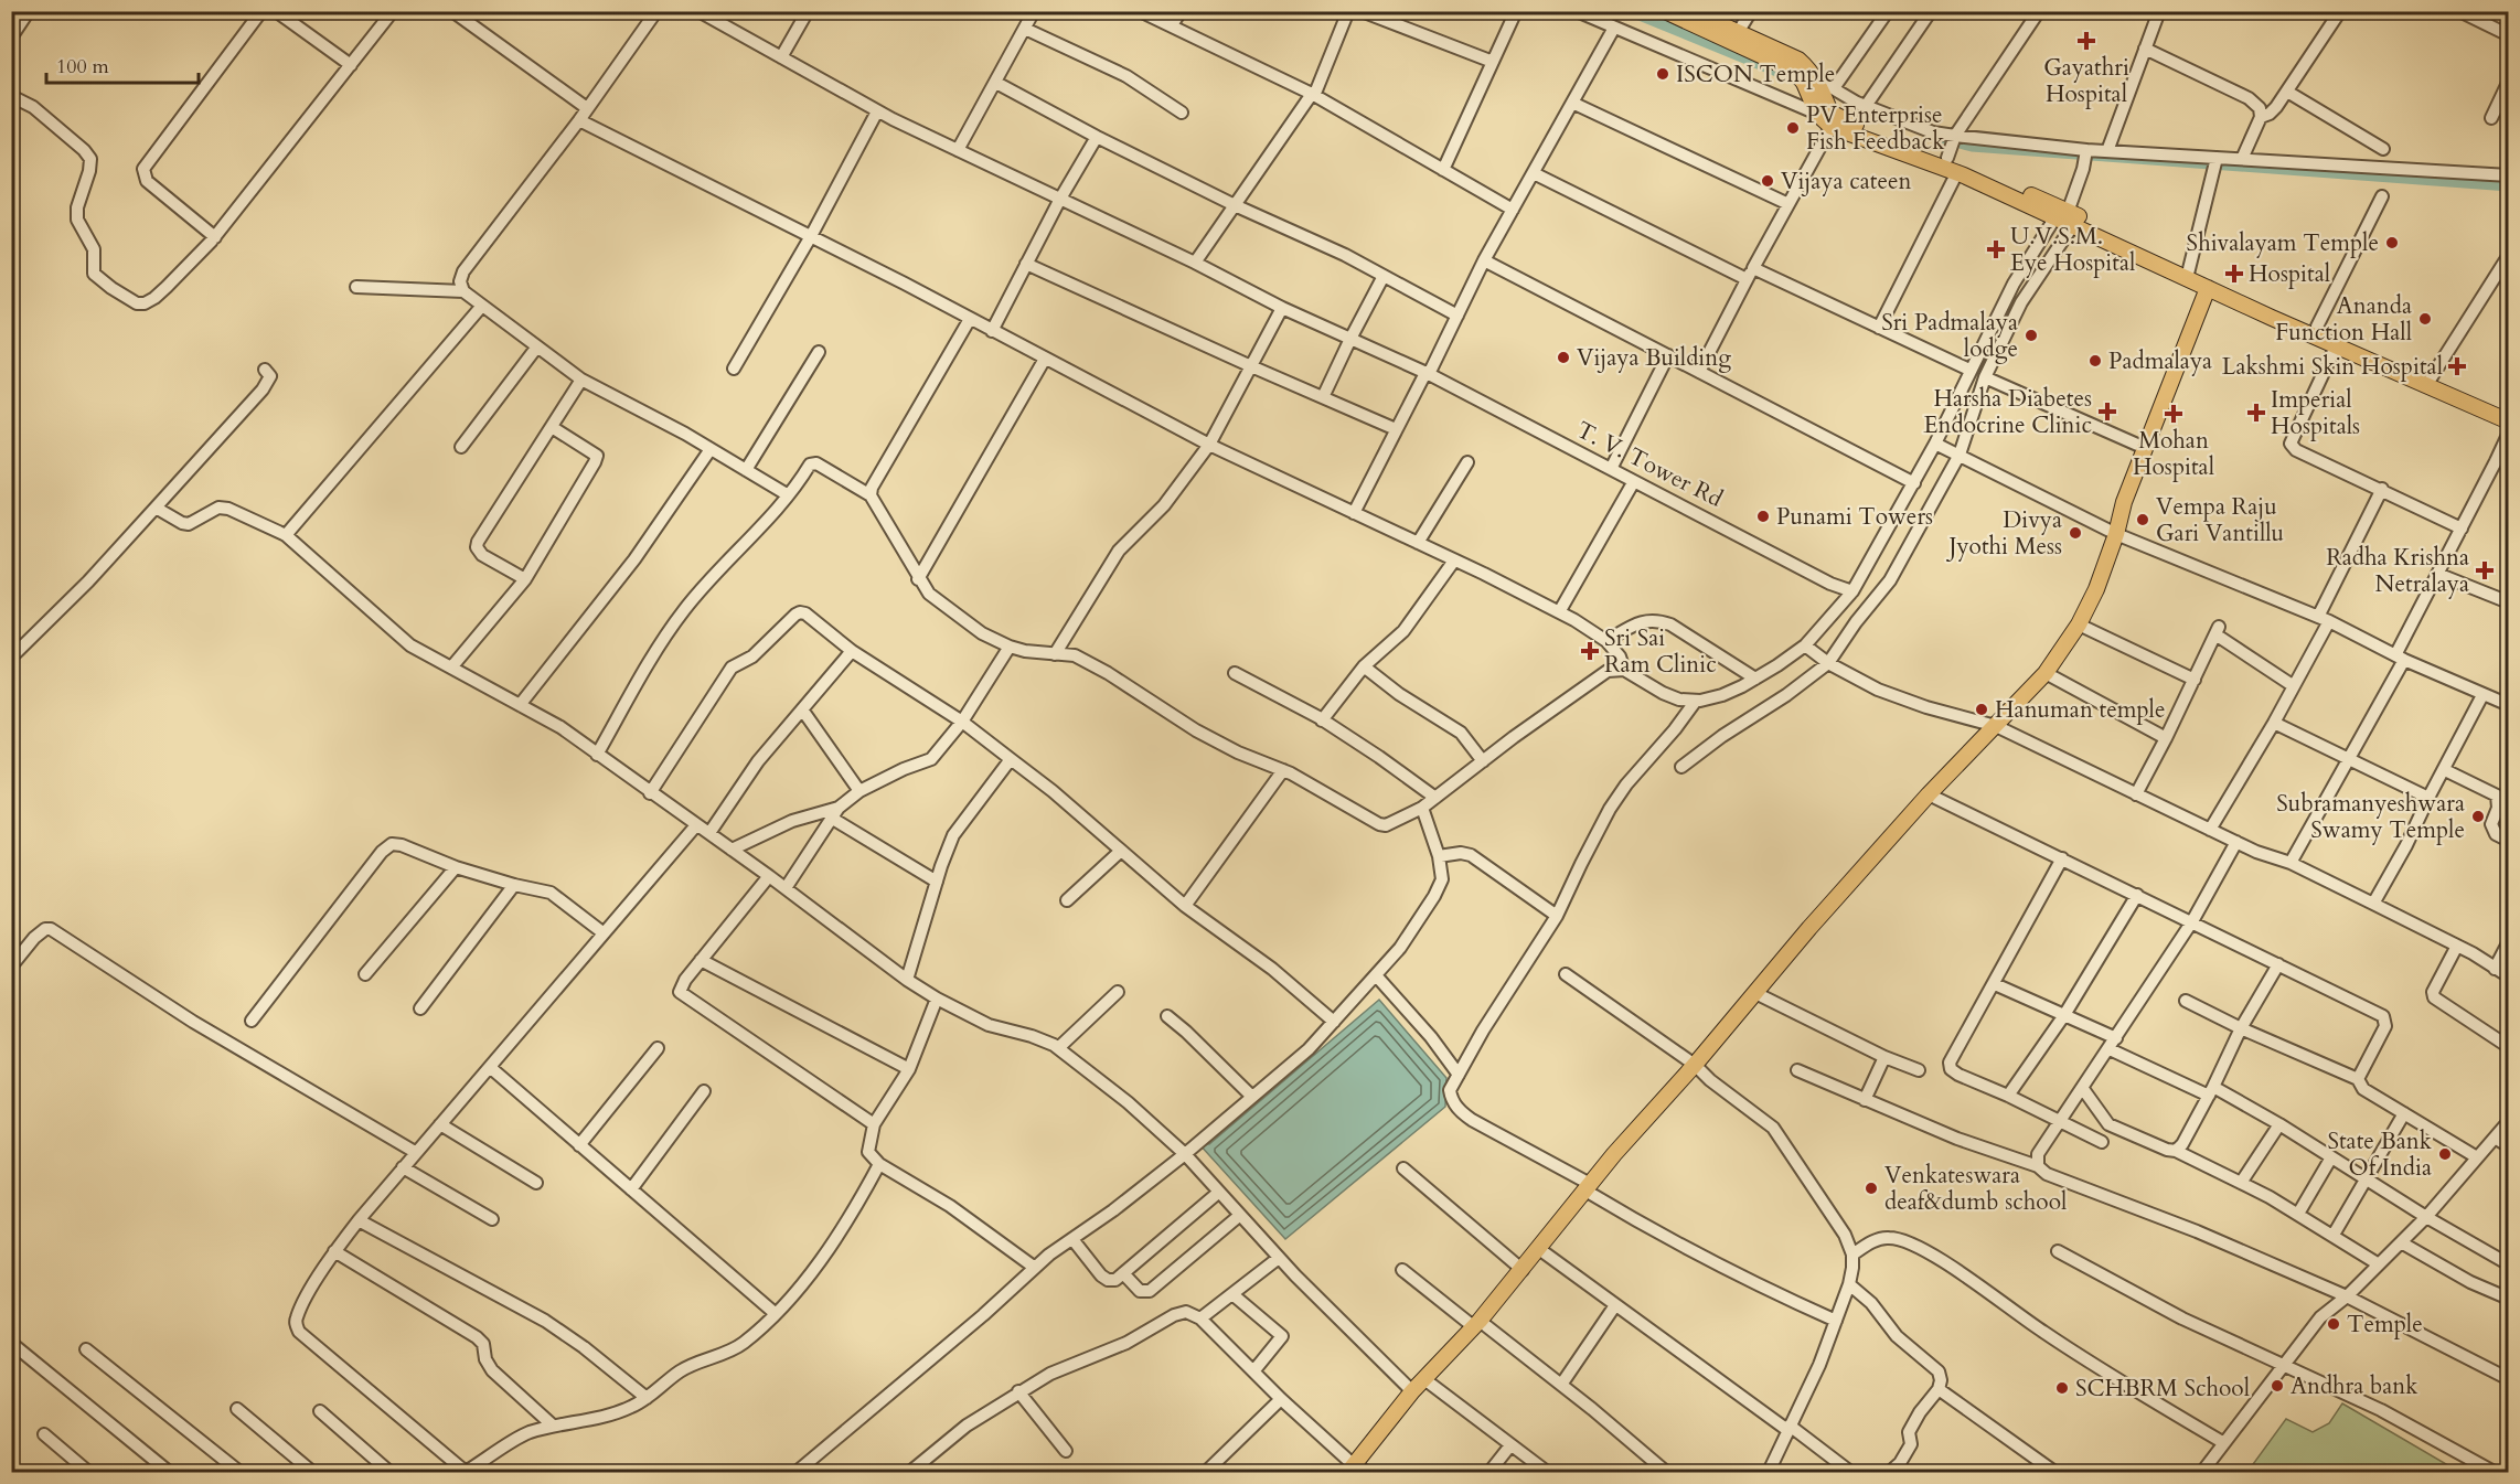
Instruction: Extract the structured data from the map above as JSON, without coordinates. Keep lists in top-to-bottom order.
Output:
{
  "streets": {
    "street": ["T. V. Tower Rd"]
  },
  "places": {
    "health": [
      "Gayathri Hospital",
      "U.V.S.M. Eye Hospital",
      "Hospital",
      "Lakshmi Skin Hospital",
      "Harsha Diabetes Endocrine Clinic",
      "Imperial Hospitals",
      "Mohan Hospital",
      "Radha Krishna Netralaya",
      "Sri Sai Ram Clinic"
    ],
    "other": [
      "ISCON Temple",
      "PV Enterprise Fish Feedback",
      "Vijaya cateen",
      "Shivalayam Temple",
      "Ananda Function Hall",
      "Sri Padmalaya lodge",
      "Vijaya Building",
      "Padmalaya",
      "Punami Towers",
      "Vempa Raju Gari Vantillu",
      "Divya Jyothi Mess",
      "Hanuman temple",
      "Subramanyeshwara Swamy Temple",
      "State Bank Of India",
      "Venkateswara deaf&dumb school",
      "Temple",
      "Andhra bank",
      "SCHBRM School"
    ]
  },
  "scale_bar": "100 m"
}
